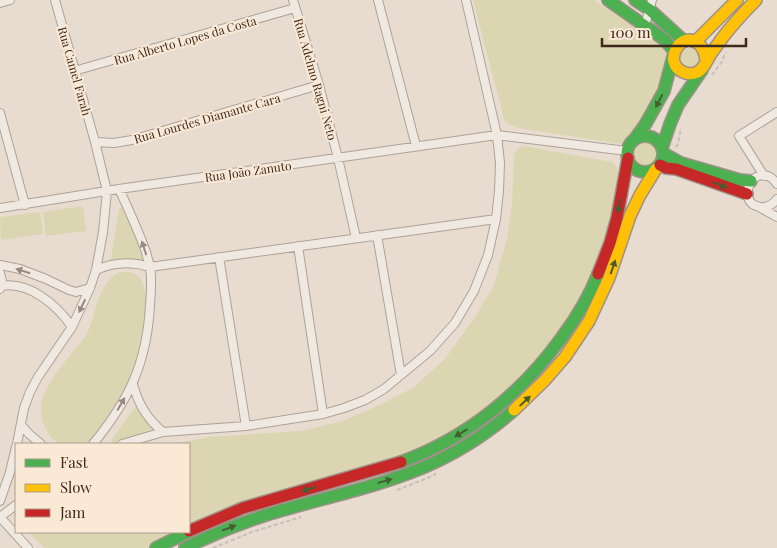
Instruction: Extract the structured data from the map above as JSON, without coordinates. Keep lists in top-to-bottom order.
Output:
{
  "streets": {
    "street": [
      "Rua Alberto Lopes da Costa",
      "Rua Camel Farah",
      "Rua Adelmo Ragni Neto",
      "Rua Lourdes Diamante Cara",
      "Rua João Zanuto"
    ]
  },
  "crossings": [
    ["Rua Alberto Lopes da Costa", "Rua Camel Farah"],
    ["Rua Alberto Lopes da Costa", "Rua Adelmo Ragni Neto"],
    ["Rua Camel Farah", "Rua Lourdes Diamante Cara"],
    ["Rua Camel Farah", "Rua João Zanuto"],
    ["Rua Adelmo Ragni Neto", "Rua Lourdes Diamante Cara"],
    ["Rua Adelmo Ragni Neto", "Rua João Zanuto"]
  ],
  "legend": ["Fast", "Slow", "Jam"],
  "scale_bar": "100 m"
}
